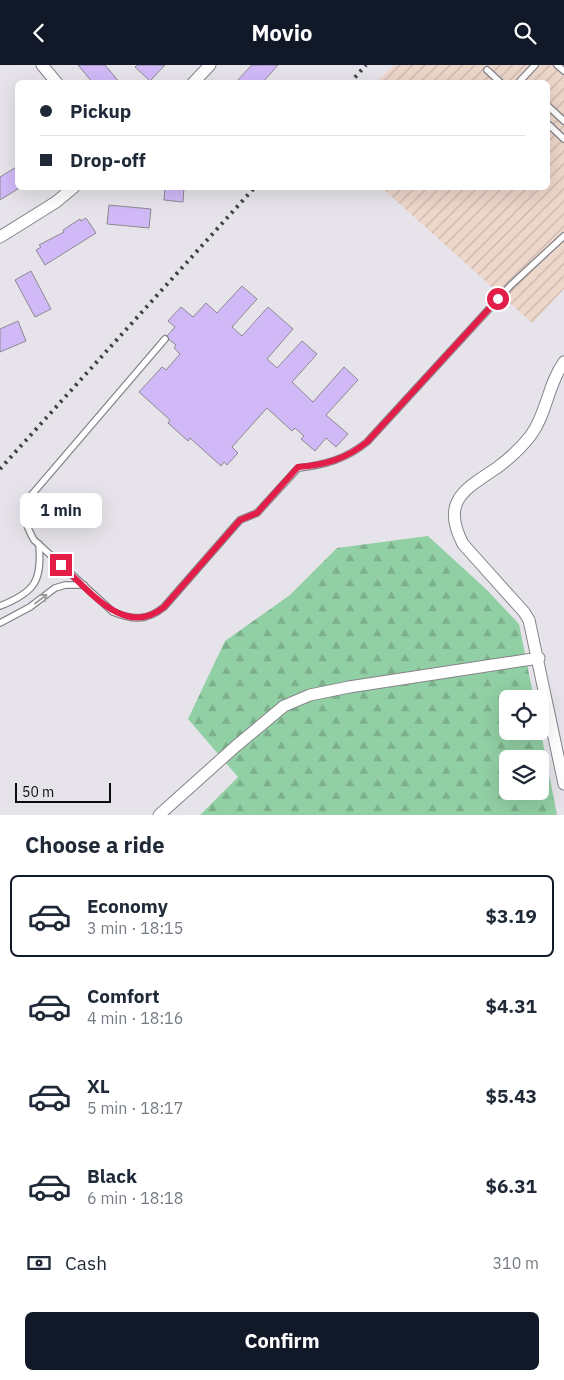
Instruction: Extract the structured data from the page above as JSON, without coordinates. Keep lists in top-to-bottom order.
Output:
{
  "scale_bar": "50 m",
  "page": {
    "header": "Movio",
    "banner": ["Pickup", "Drop-off"],
    "bubble": "1 min",
    "scale": "50 m",
    "heading": "Choose a ride",
    "list": [
      {
        "name": "Economy",
        "note": "3 min · 18:15",
        "value": "$3.19"
      },
      {
        "name": "Comfort",
        "note": "4 min · 18:16",
        "value": "$4.31"
      },
      {
        "name": "XL",
        "note": "5 min · 18:17",
        "value": "$5.43"
      },
      {
        "name": "Black",
        "note": "6 min · 18:18",
        "value": "$6.31"
      }
    ],
    "pay": ["Cash", "310 m"],
    "buttons": "Confirm"
  }
}
